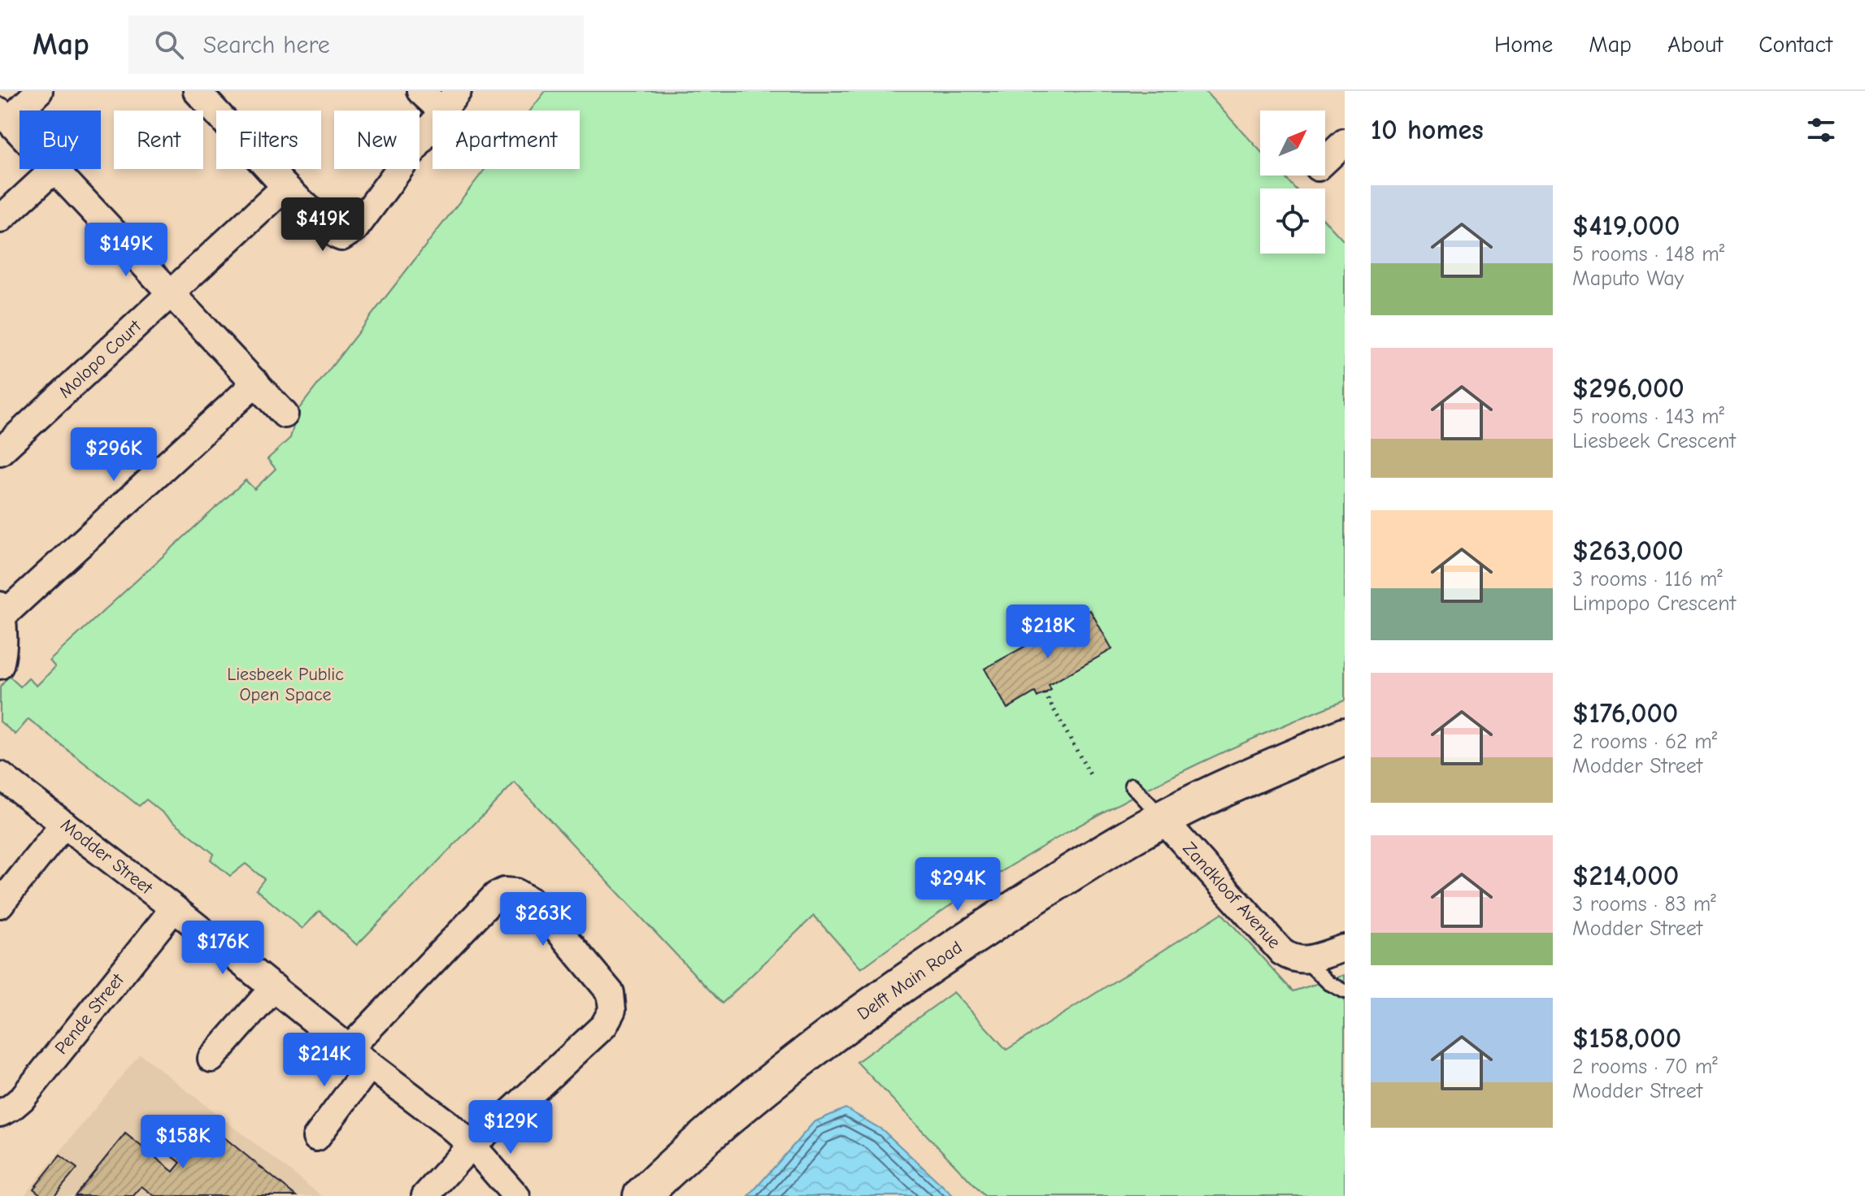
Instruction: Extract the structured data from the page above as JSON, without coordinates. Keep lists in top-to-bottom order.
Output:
{
  "streets": {
    "street": [
      "Molopo Court",
      "Modder Street",
      "Zandkloof Avenue",
      "Delft Main Road",
      "Pende Street"
    ]
  },
  "crossings": [
    ["Modder Street", "Pende Street"],
    ["Zandkloof Avenue", "Delft Main Road"]
  ],
  "parks": ["Liesbeek Public Open Space"],
  "north": "top right",
  "page": {
    "header": "Map",
    "search": "Search here",
    "nav": [
      "Home",
      "Map",
      "About",
      "Contact"
    ],
    "heading": "10 homes",
    "chip": [
      "Buy",
      "Rent",
      "Filters",
      "New",
      "Apartment"
    ],
    "list": [
      {
        "name": "$419,000",
        "note": "5 rooms · 148 m² · Maputo Way"
      },
      {
        "name": "$296,000",
        "note": "5 rooms · 143 m² · Liesbeek Crescent"
      },
      {
        "name": "$263,000",
        "note": "3 rooms · 116 m² · Limpopo Crescent"
      },
      {
        "name": "$176,000",
        "note": "2 rooms · 62 m² · Modder Street"
      },
      {
        "name": "$214,000",
        "note": "3 rooms · 83 m² · Modder Street"
      },
      {
        "name": "$158,000",
        "note": "2 rooms · 70 m² · Modder Street"
      }
    ],
    "price": [
      "$419K",
      "$149K",
      "$296K",
      "$218K",
      "$294K",
      "$263K",
      "$176K",
      "$214K",
      "$129K",
      "$158K"
    ]
  }
}
